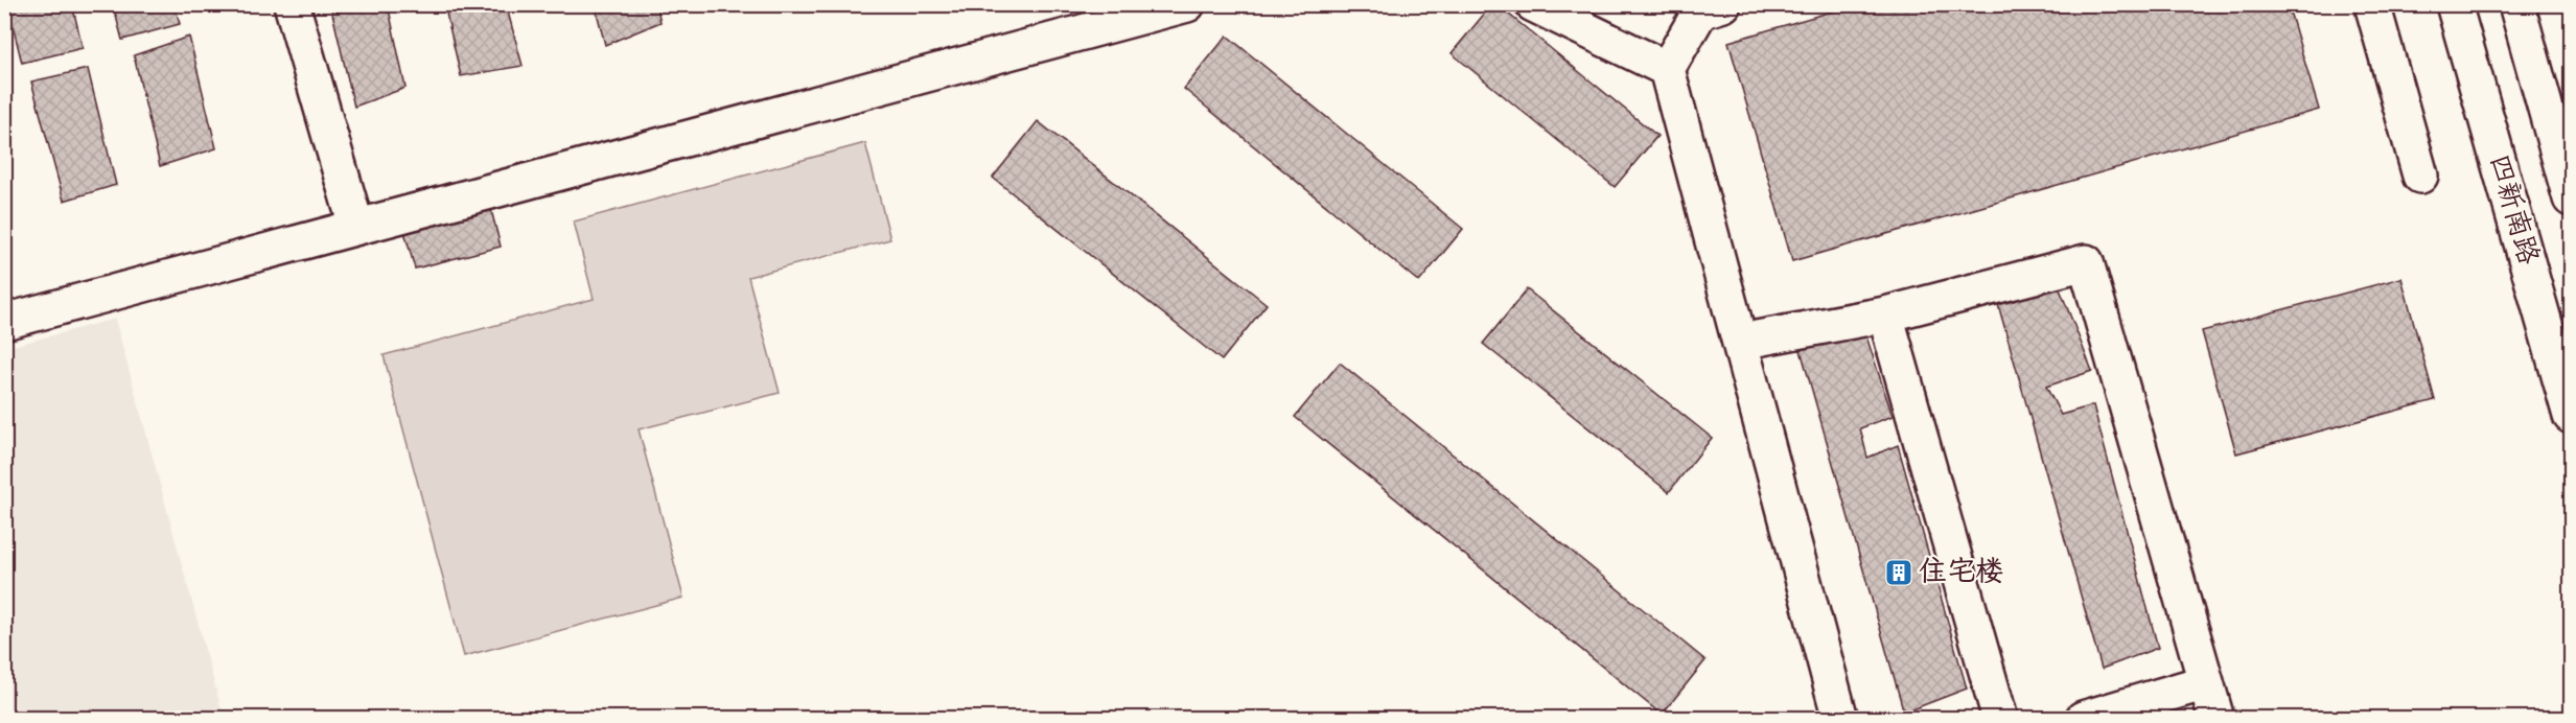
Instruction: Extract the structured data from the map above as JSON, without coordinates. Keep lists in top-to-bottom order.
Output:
{
  "streets": {
    "main road": ["四新南路"]
  },
  "places": {
    "building": ["住宅楼"]
  }
}
